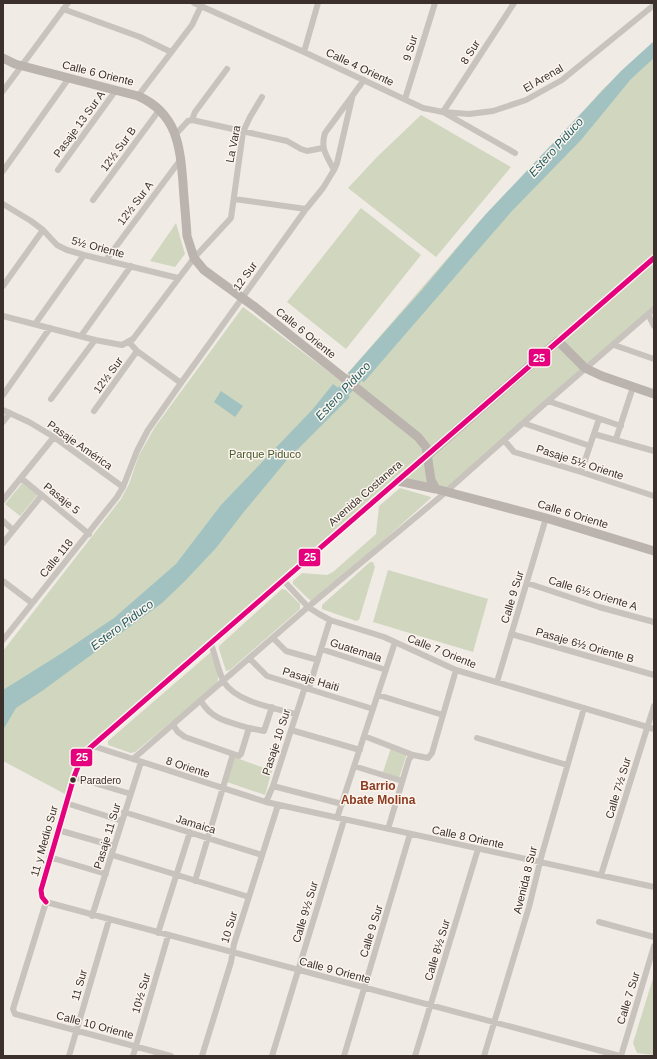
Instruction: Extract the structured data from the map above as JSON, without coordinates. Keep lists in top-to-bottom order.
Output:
{
  "streets": {
    "main road": ["Calle 6 Oriente", "Avenida Costanera"],
    "street": [
      "9 Sur",
      "8 Sur",
      "Calle 4 Oriente",
      "El Arenal",
      "Pasaje 13 Sur A",
      "La Vara",
      "12½ Sur B",
      "12½ Sur A",
      "5½ Oriente",
      "12 Sur",
      "12½ Sur",
      "Pasaje América",
      "Pasaje 5½ Oriente",
      "Pasaje 5",
      "Calle 118",
      "Calle 6½ Oriente A",
      "Calle 9 Sur",
      "Pasaje 6½ Oriente B",
      "Guatemala",
      "Calle 7 Oriente",
      "Pasaje Haiti",
      "Pasaje 10 Sur",
      "8 Oriente",
      "Calle 7½ Sur",
      "Jamaica",
      "Pasaje 11 Sur",
      "Calle 8 Oriente",
      "11 y Medio Sur",
      "Avenida 8 Sur",
      "Calle 9½ Sur",
      "10 Sur",
      "Calle 8½ Sur",
      "Calle 9 Oriente",
      "11 Sur",
      "10½ Sur",
      "Calle 7 Sur",
      "Calle 10 Oriente"
    ]
  },
  "crossings": [
    ["9 Sur", "Calle 4 Oriente"],
    ["8 Sur", "Calle 4 Oriente"],
    ["8 Sur", "El Arenal"],
    ["Calle 4 Oriente", "El Arenal"],
    ["Calle 6 Oriente", "Pasaje 13 Sur A"],
    ["Calle 6 Oriente", "La Vara"],
    ["Calle 6 Oriente", "12½ Sur B"],
    ["Calle 6 Oriente", "12½ Sur A"],
    ["Calle 6 Oriente", "12 Sur"],
    ["Calle 6 Oriente", "Avenida Costanera"],
    ["Calle 6 Oriente", "Calle 9 Sur"],
    ["La Vara", "5½ Oriente"],
    ["12½ Sur A", "5½ Oriente"],
    ["12 Sur", "Pasaje América"],
    ["12 Sur", "Calle 118"],
    ["Pasaje América", "Calle 118"],
    ["Avenida Costanera", "Calle 7 Oriente"],
    ["Avenida Costanera", "8 Oriente"],
    ["Avenida Costanera", "11 y Medio Sur"],
    ["Pasaje 5", "Calle 118"],
    ["Calle 6½ Oriente A", "Calle 9 Sur"],
    ["Calle 9 Sur", "Pasaje 6½ Oriente B"],
    ["Calle 9 Sur", "Calle 7 Oriente"],
    ["Calle 9 Sur", "Calle 8 Oriente"],
    ["Calle 9 Sur", "Calle 9 Oriente"],
    ["Guatemala", "Pasaje 10 Sur"],
    ["Guatemala", "Calle 9½ Sur"],
    ["Calle 7 Oriente", "Pasaje 10 Sur"],
    ["Calle 7 Oriente", "Calle 7½ Sur"],
    ["Calle 7 Oriente", "Avenida 8 Sur"],
    ["Calle 7 Oriente", "Calle 9½ Sur"],
    ["Pasaje Haiti", "Pasaje 10 Sur"],
    ["Pasaje Haiti", "Calle 9½ Sur"],
    ["Pasaje 10 Sur", "8 Oriente"],
    ["8 Oriente", "Pasaje 11 Sur"],
    ["8 Oriente", "Calle 8 Oriente"],
    ["8 Oriente", "11 y Medio Sur"],
    ["8 Oriente", "10 Sur"],
    ["Calle 7½ Sur", "Calle 8 Oriente"],
    ["Jamaica", "Pasaje 11 Sur"],
    ["Jamaica", "10 Sur"],
    ["Pasaje 11 Sur", "Calle 9 Oriente"],
    ["Calle 8 Oriente", "Avenida 8 Sur"],
    ["Calle 8 Oriente", "Calle 9½ Sur"],
    ["Calle 8 Oriente", "10 Sur"],
    ["Calle 8 Oriente", "Calle 8½ Sur"],
    ["11 y Medio Sur", "Calle 9 Oriente"],
    ["11 y Medio Sur", "Calle 10 Oriente"],
    ["Avenida 8 Sur", "Calle 9 Oriente"],
    ["Calle 9½ Sur", "Calle 9 Oriente"],
    ["10 Sur", "Calle 9 Oriente"],
    ["Calle 8½ Sur", "Calle 9 Oriente"],
    ["Calle 9 Oriente", "11 Sur"],
    ["Calle 9 Oriente", "10½ Sur"],
    ["Calle 9 Oriente", "Calle 7 Sur"],
    ["11 Sur", "Calle 10 Oriente"],
    ["10½ Sur", "Calle 10 Oriente"]
  ],
  "districts": ["Barrio Abate Molina"],
  "water": ["Estero Piduco"],
  "parks": ["Parque Piduco"],
  "places": ["Paradero"],
  "lines": ["transit line 25"]
}
